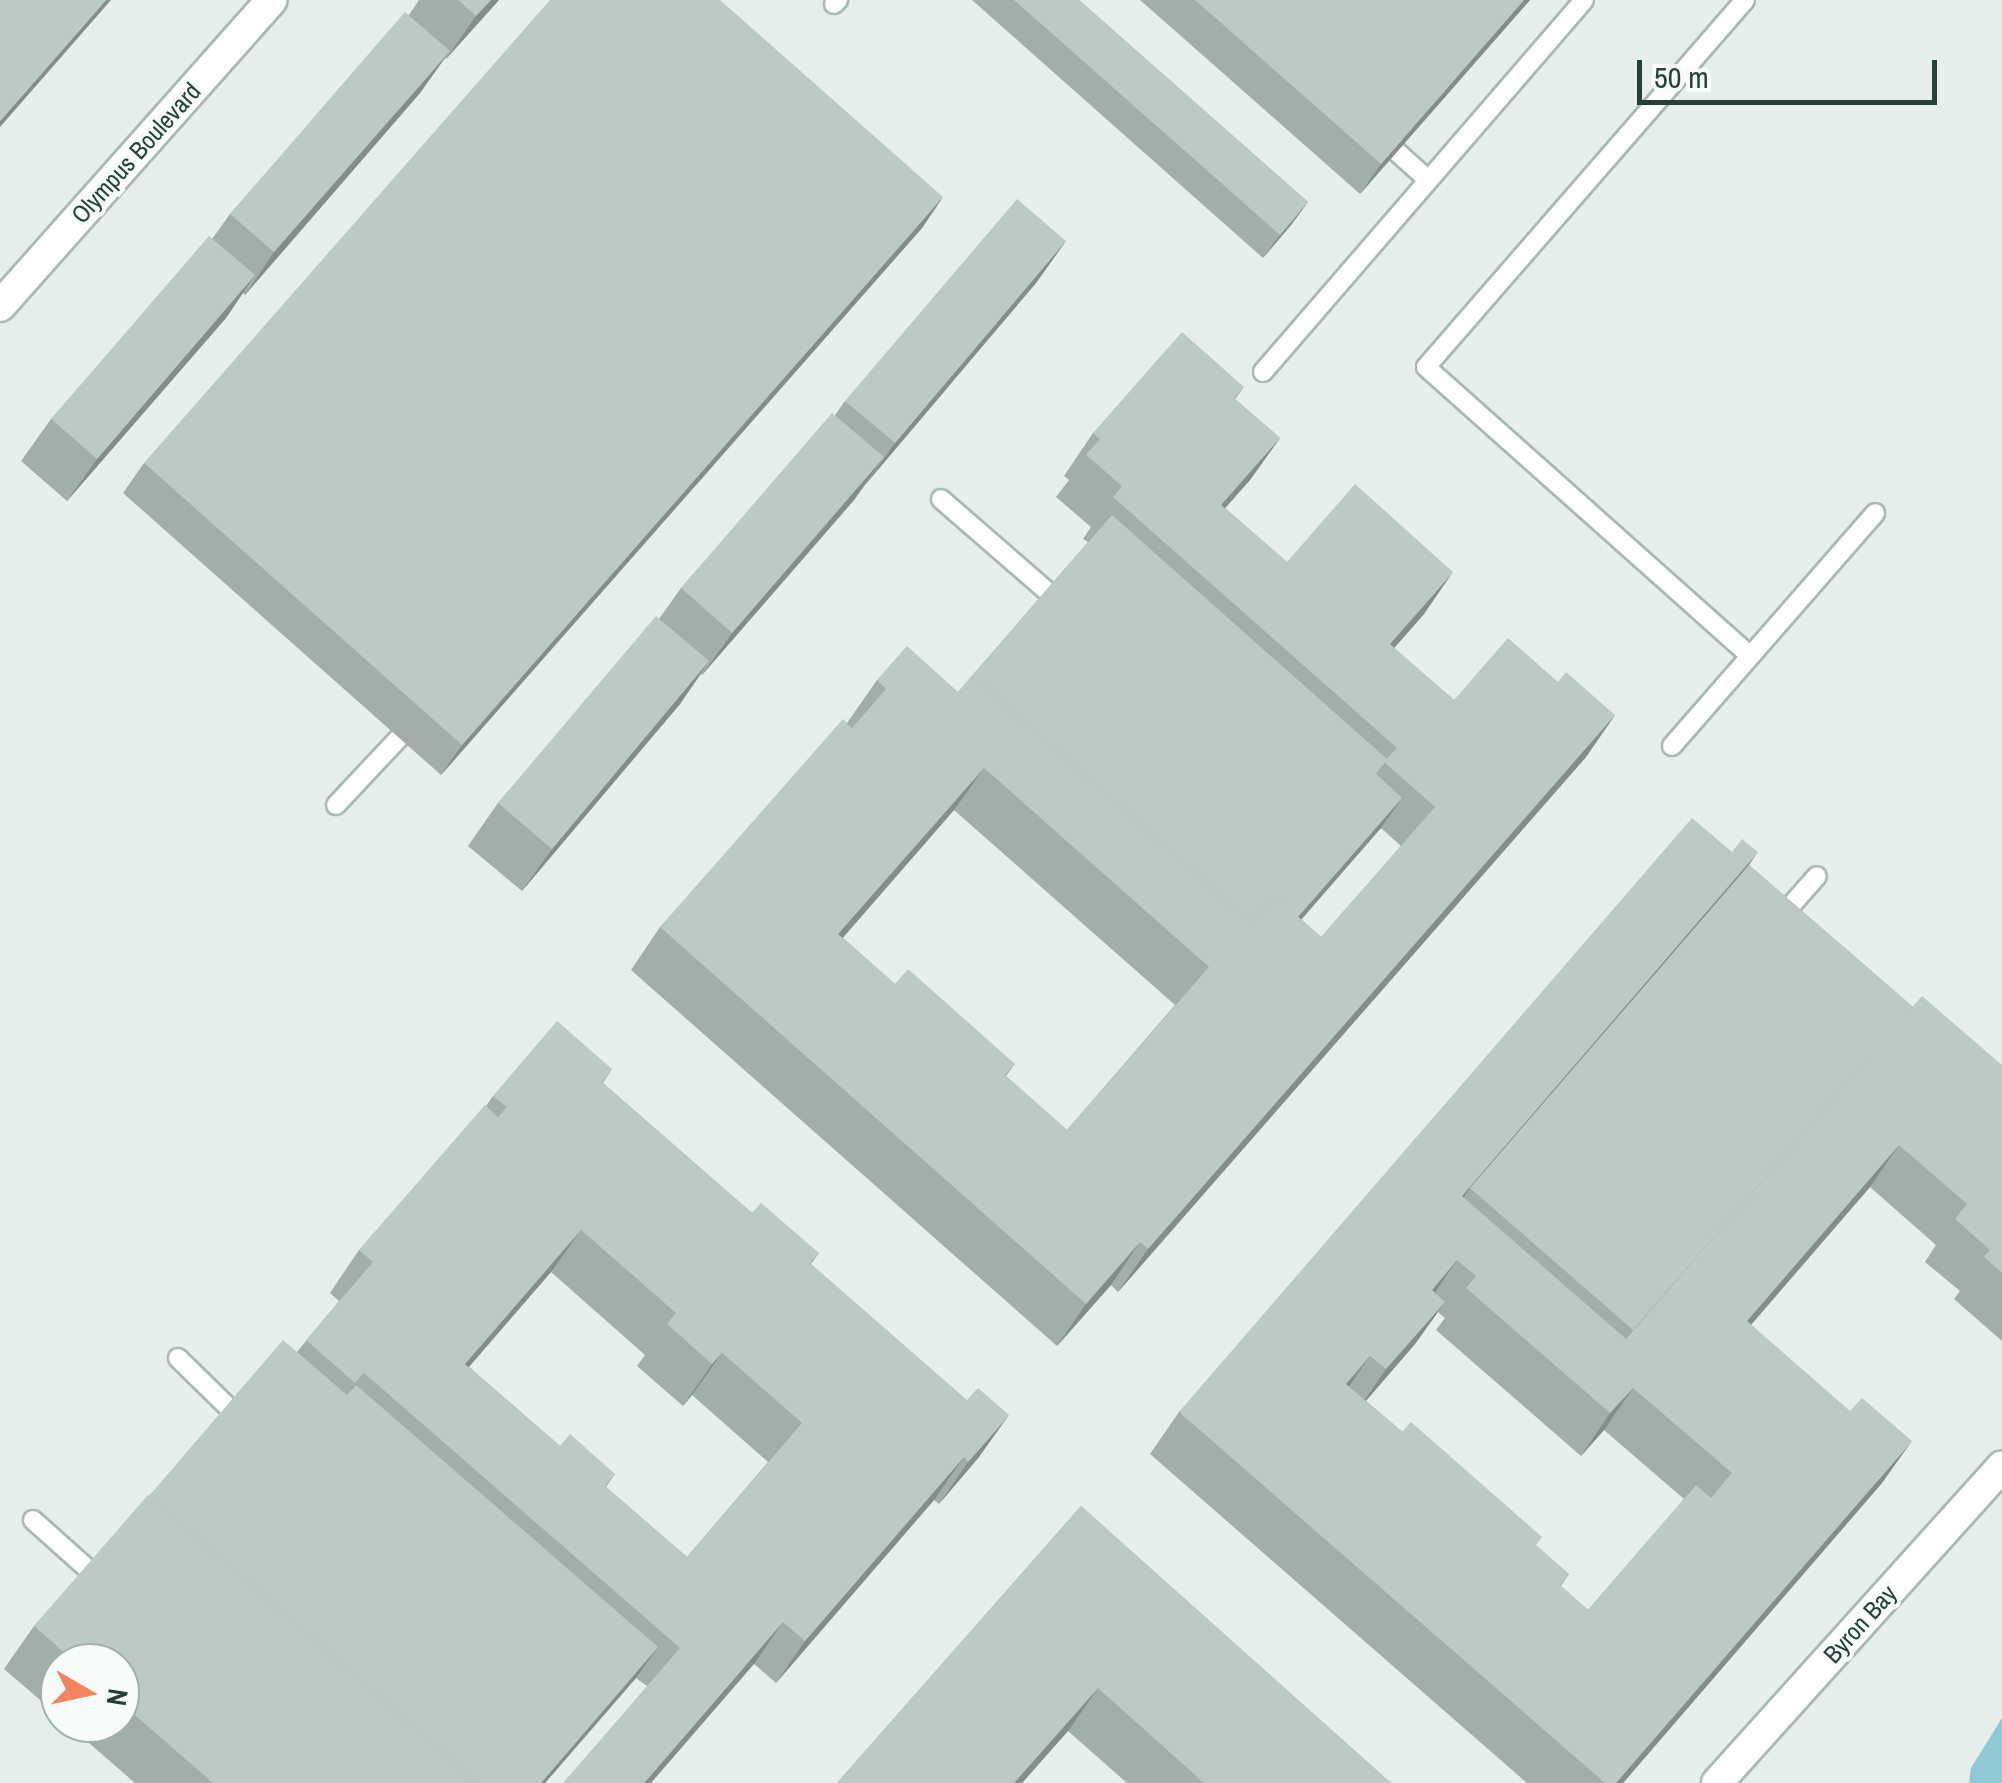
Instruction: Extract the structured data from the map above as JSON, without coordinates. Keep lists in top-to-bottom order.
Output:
{
  "streets": {
    "street": ["Olympus Boulevard", "Byron Bay"]
  },
  "scale_bar": "50 m",
  "north": "right"
}
